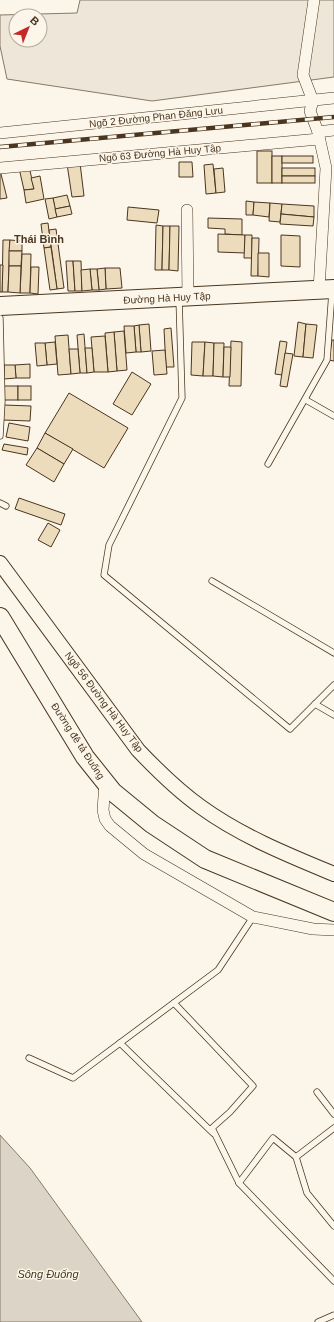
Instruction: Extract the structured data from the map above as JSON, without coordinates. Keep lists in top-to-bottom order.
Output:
{
  "streets": {
    "main road": ["Đường Hà Huy Tập", "Đường đê tả Đuống"],
    "street": ["Ngõ 2 Đường Phan Đăng Lưu", "Ngõ 63 Đường Hà Huy Tập", "Ngõ 56 Đường Hà Huy Tập"]
  },
  "districts": ["Thái Bình"],
  "water": ["Sông Đuống"],
  "north": "top right"
}
